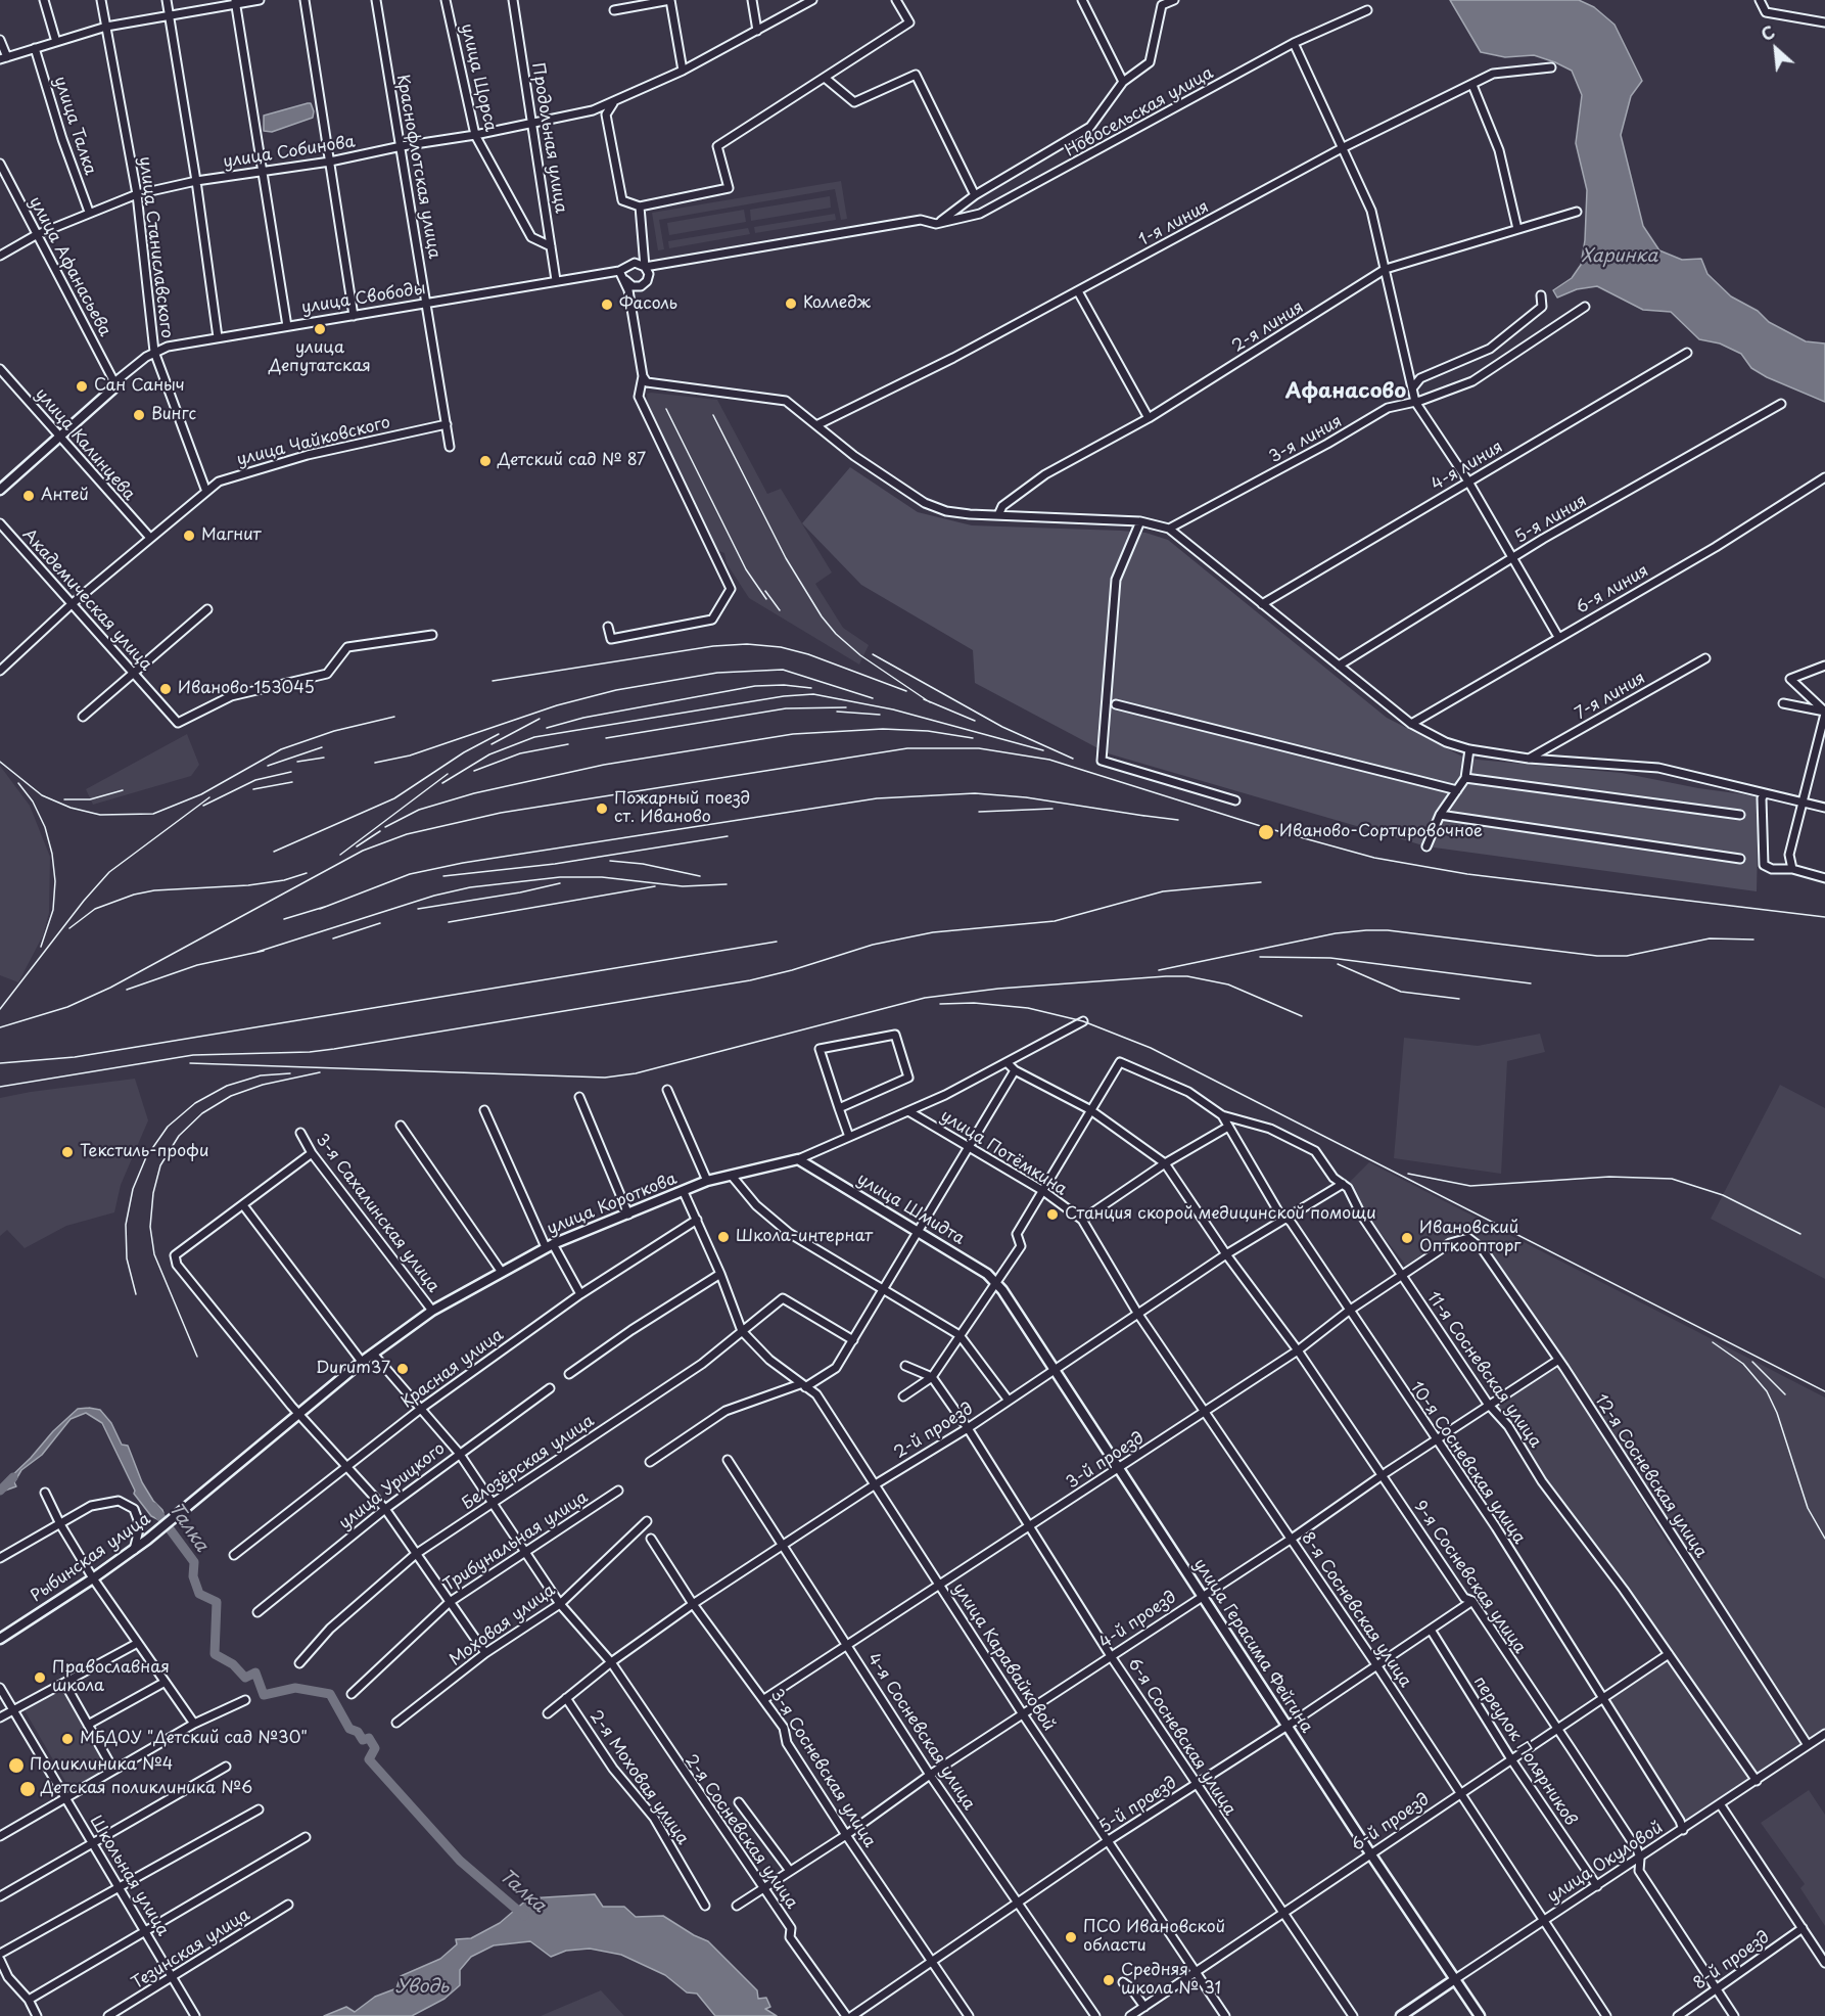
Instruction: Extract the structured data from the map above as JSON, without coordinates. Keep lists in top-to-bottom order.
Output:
{
  "streets": {
    "main road": [
      "улица Свободы",
      "улица Короткова",
      "улица Шмидта",
      "Рыбинская улица",
      "улица Герасима Фейгина",
      "улица Окуловой"
    ],
    "street": [
      "улица Щорса",
      "Новосельская улица",
      "улица Талка",
      "Продольная улица",
      "улица Собинова",
      "Краснофлотская улица",
      "1-я линия",
      "улица Станиславского",
      "улица Афанасьева",
      "2-я линия",
      "3-я линия",
      "улица Чайковского",
      "улица Калинцева",
      "4-я линия",
      "5-я линия",
      "6-я линия",
      "Академическая улица",
      "7-я линия",
      "улица Потёмкина",
      "3-я Сахалинская улица",
      "Красная улица",
      "11-я Сосневская улица",
      "2-й проезд",
      "3-й проезд",
      "Белозёрская улица",
      "10-я Сосневская улица",
      "12-я Сосневская улица",
      "улица Урицкого",
      "Трибунальная улица",
      "9-я Сосневская улица",
      "8-я Сосневская улица",
      "4-й проезд",
      "Моховая улица",
      "улица Каравайковой",
      "4-я Сосневская улица",
      "6-я Сосневская улица",
      "переулок Полярников",
      "3-я Сосневская улица",
      "2-я Моховая улица",
      "5-й проезд",
      "6-й проезд",
      "2-я Сосневская улица",
      "Школьная улица",
      "Тезинская улица",
      "8-й проезд"
    ]
  },
  "crossings": [
    ["улица Щорса", "Продольная улица"],
    ["улица Щорса", "улица Собинова"],
    ["Новосельская улица", "улица Свободы"],
    ["улица Талка", "улица Собинова"],
    ["Продольная улица", "улица Собинова"],
    ["Продольная улица", "улица Свободы"],
    ["улица Собинова", "Краснофлотская улица"],
    ["улица Собинова", "улица Станиславского"],
    ["улица Собинова", "улица Афанасьева"],
    ["Краснофлотская улица", "улица Свободы"],
    ["Краснофлотская улица", "улица Чайковского"],
    ["улица Станиславского", "улица Свободы"],
    ["улица Станиславского", "улица Чайковского"],
    ["улица Афанасьева", "улица Свободы"],
    ["улица Свободы", "улица Калинцева"],
    ["улица Чайковского", "улица Калинцева"],
    ["улица Чайковского", "Академическая улица"],
    ["улица Потёмкина", "улица Короткова"],
    ["улица Потёмкина", "8-я Сосневская улица"],
    ["улица Короткова", "улица Шмидта"],
    ["улица Короткова", "3-я Сахалинская улица"],
    ["улица Короткова", "Рыбинская улица"],
    ["улица Короткова", "9-я Сосневская улица"],
    ["улица Короткова", "2-я Сосневская улица"],
    ["улица Шмидта", "улица Герасима Фейгина"],
    ["Красная улица", "2-я Сосневская улица"],
    ["11-я Сосневская улица", "2-й проезд"],
    ["11-я Сосневская улица", "3-й проезд"],
    ["11-я Сосневская улица", "10-я Сосневская улица"],
    ["11-я Сосневская улица", "9-я Сосневская улица"],
    ["11-я Сосневская улица", "4-й проезд"],
    ["11-я Сосневская улица", "6-й проезд"],
    ["11-я Сосневская улица", "улица Окуловой"],
    ["2-й проезд", "10-я Сосневская улица"],
    ["2-й проезд", "9-я Сосневская улица"],
    ["2-й проезд", "8-я Сосневская улица"],
    ["2-й проезд", "улица Герасима Фейгина"],
    ["2-й проезд", "улица Каравайковой"],
    ["2-й проезд", "4-я Сосневская улица"],
    ["2-й проезд", "6-я Сосневская улица"],
    ["2-й проезд", "3-я Сосневская улица"],
    ["2-й проезд", "2-я Моховая улица"],
    ["2-й проезд", "2-я Сосневская улица"],
    ["3-й проезд", "10-я Сосневская улица"],
    ["3-й проезд", "12-я Сосневская улица"],
    ["3-й проезд", "9-я Сосневская улица"],
    ["3-й проезд", "8-я Сосневская улица"],
    ["3-й проезд", "улица Герасима Фейгина"],
    ["3-й проезд", "улица Каравайковой"],
    ["3-й проезд", "4-я Сосневская улица"],
    ["3-й проезд", "6-я Сосневская улица"],
    ["3-й проезд", "3-я Сосневская улица"],
    ["Белозёрская улица", "улица Каравайковой"],
    ["Белозёрская улица", "2-я Сосневская улица"],
    ["10-я Сосневская улица", "4-й проезд"],
    ["10-я Сосневская улица", "6-й проезд"],
    ["10-я Сосневская улица", "улица Окуловой"],
    ["12-я Сосневская улица", "4-й проезд"],
    ["12-я Сосневская улица", "улица Окуловой"],
    ["улица Урицкого", "2-я Сосневская улица"],
    ["Трибунальная улица", "2-я Сосневская улица"],
    ["9-я Сосневская улица", "4-й проезд"],
    ["9-я Сосневская улица", "5-й проезд"],
    ["9-я Сосневская улица", "6-й проезд"],
    ["9-я Сосневская улица", "улица Окуловой"],
    ["9-я Сосневская улица", "8-й проезд"],
    ["8-я Сосневская улица", "4-й проезд"],
    ["8-я Сосневская улица", "5-й проезд"],
    ["8-я Сосневская улица", "6-й проезд"],
    ["8-я Сосневская улица", "улица Окуловой"],
    ["4-й проезд", "улица Герасима Фейгина"],
    ["4-й проезд", "улица Каравайковой"],
    ["4-й проезд", "4-я Сосневская улица"],
    ["4-й проезд", "6-я Сосневская улица"],
    ["4-й проезд", "3-я Сосневская улица"],
    ["4-й проезд", "2-я Сосневская улица"],
    ["Моховая улица", "2-я Сосневская улица"],
    ["улица Герасима Фейгина", "5-й проезд"],
    ["улица Герасима Фейгина", "6-й проезд"],
    ["улица Герасима Фейгина", "улица Окуловой"],
    ["улица Каравайковой", "5-й проезд"],
    ["улица Каравайковой", "6-й проезд"],
    ["4-я Сосневская улица", "5-й проезд"],
    ["6-я Сосневская улица", "5-й проезд"],
    ["6-я Сосневская улица", "6-й проезд"],
    ["переулок Полярников", "5-й проезд"],
    ["переулок Полярников", "6-й проезд"],
    ["переулок Полярников", "улица Окуловой"],
    ["3-я Сосневская улица", "5-й проезд"],
    ["Школьная улица", "Тезинская улица"]
  ],
  "districts": ["Афанасово"],
  "water": ["Харинка", "Талка", "Уводь"],
  "places": [
    "Колледж",
    "Фасоль",
    "улица Депутатская",
    "Сан Саныч",
    "Вингс",
    "Детский сад № 87",
    "Антей",
    "Магнит",
    "Иваново 153045",
    "Пожарный поезд ст. Иваново",
    "Иваново-Сортировочное",
    "Текстиль-профи",
    "Станция скорой медицинской помощи",
    "Школа-интернат",
    "Ивановский Опткоопторг",
    "Durum37",
    "Православная школа",
    "МБДОУ \"Детский сад №30\"",
    "Поликлиника №4",
    "Детская поликлиника №6",
    "ПСО Ивановской области",
    "Средняя школа № 31"
  ],
  "north": "top left"
}
